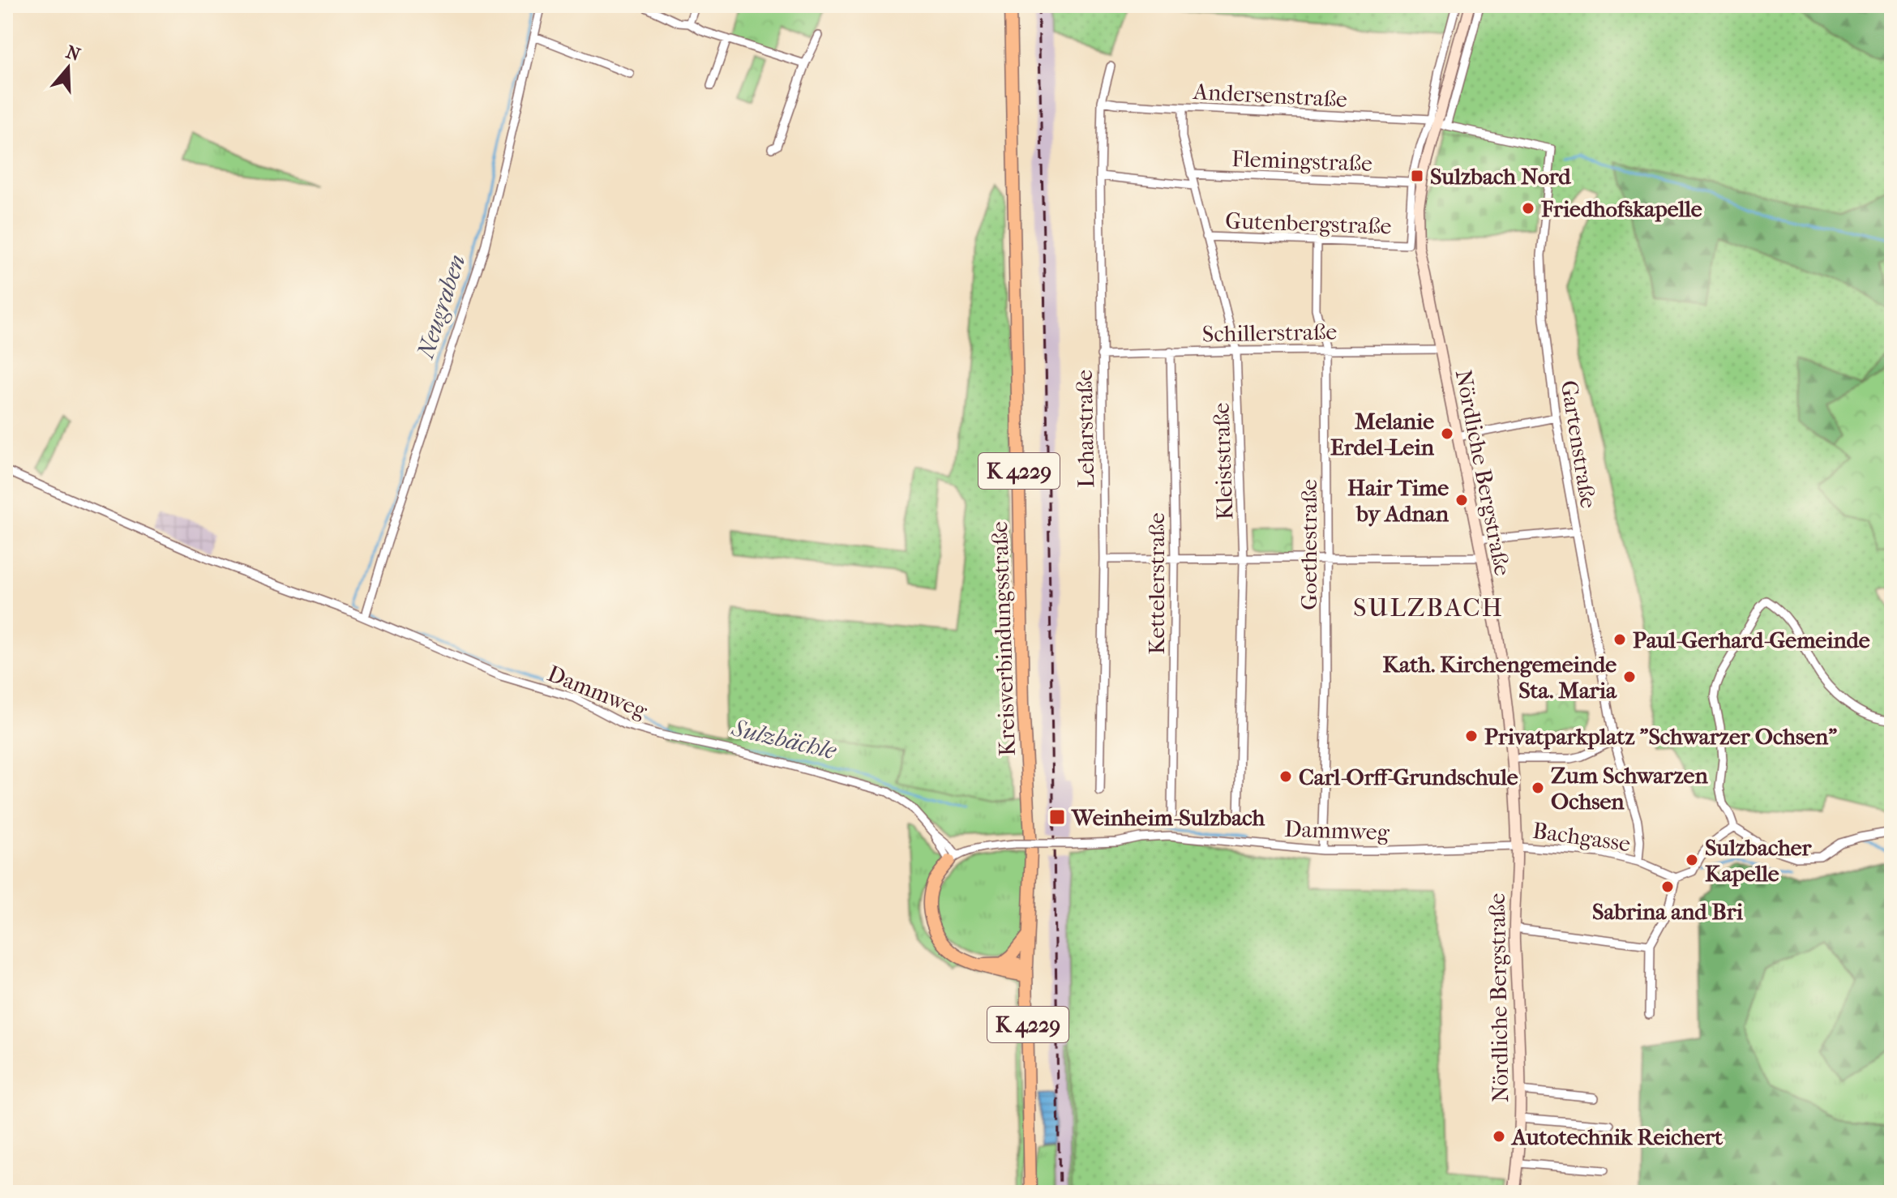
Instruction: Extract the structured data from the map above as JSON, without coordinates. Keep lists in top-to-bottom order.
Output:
{
  "streets": {
    "main road": ["K 4229", "Nördliche Bergstraße", "Kreisverbindungsstraße"],
    "street": [
      "Andersenstraße",
      "Flemingstraße",
      "Gutenbergstraße",
      "Schillerstraße",
      "Leharstraße",
      "Gartenstraße",
      "Kleiststraße",
      "Goethestraße",
      "Kettelerstraße",
      "Dammweg",
      "Bachgasse"
    ]
  },
  "crossings": [
    ["Andersenstraße", "Leharstraße"],
    ["Andersenstraße", "Gartenstraße"],
    ["Andersenstraße", "Kleiststraße"],
    ["Andersenstraße", "Nördliche Bergstraße"],
    ["Flemingstraße", "Gutenbergstraße"],
    ["Flemingstraße", "Kleiststraße"],
    ["Gutenbergstraße", "Kleiststraße"],
    ["Gutenbergstraße", "Goethestraße"],
    ["Schillerstraße", "Leharstraße"],
    ["Schillerstraße", "Kleiststraße"],
    ["Schillerstraße", "Nördliche Bergstraße"],
    ["Schillerstraße", "Goethestraße"],
    ["Schillerstraße", "Kettelerstraße"],
    ["Gartenstraße", "Bachgasse"],
    ["Nördliche Bergstraße", "Dammweg"],
    ["Nördliche Bergstraße", "Bachgasse"],
    ["Goethestraße", "Dammweg"],
    ["Dammweg", "Bachgasse"]
  ],
  "districts": ["SULZBACH"],
  "water": ["Neugraben", "Sulzbächle"],
  "places": {
    "transit": ["Sulzbach Nord", "Weinheim-Sulzbach"],
    "other": [
      "Friedhofskapelle",
      "Melanie Erdel-Lein",
      "Hair Time by Adnan",
      "Paul-Gerhard-Gemeinde",
      "Kath. Kirchengemeinde Sta. Maria",
      "Privatparkplatz \"Schwarzer Ochsen\"",
      "Carl-Orff-Grundschule",
      "Zum Schwarzen Ochsen",
      "Sulzbacher Kapelle",
      "Sabrina and Bri",
      "Autotechnik Reichert"
    ]
  },
  "north": "top"
}
